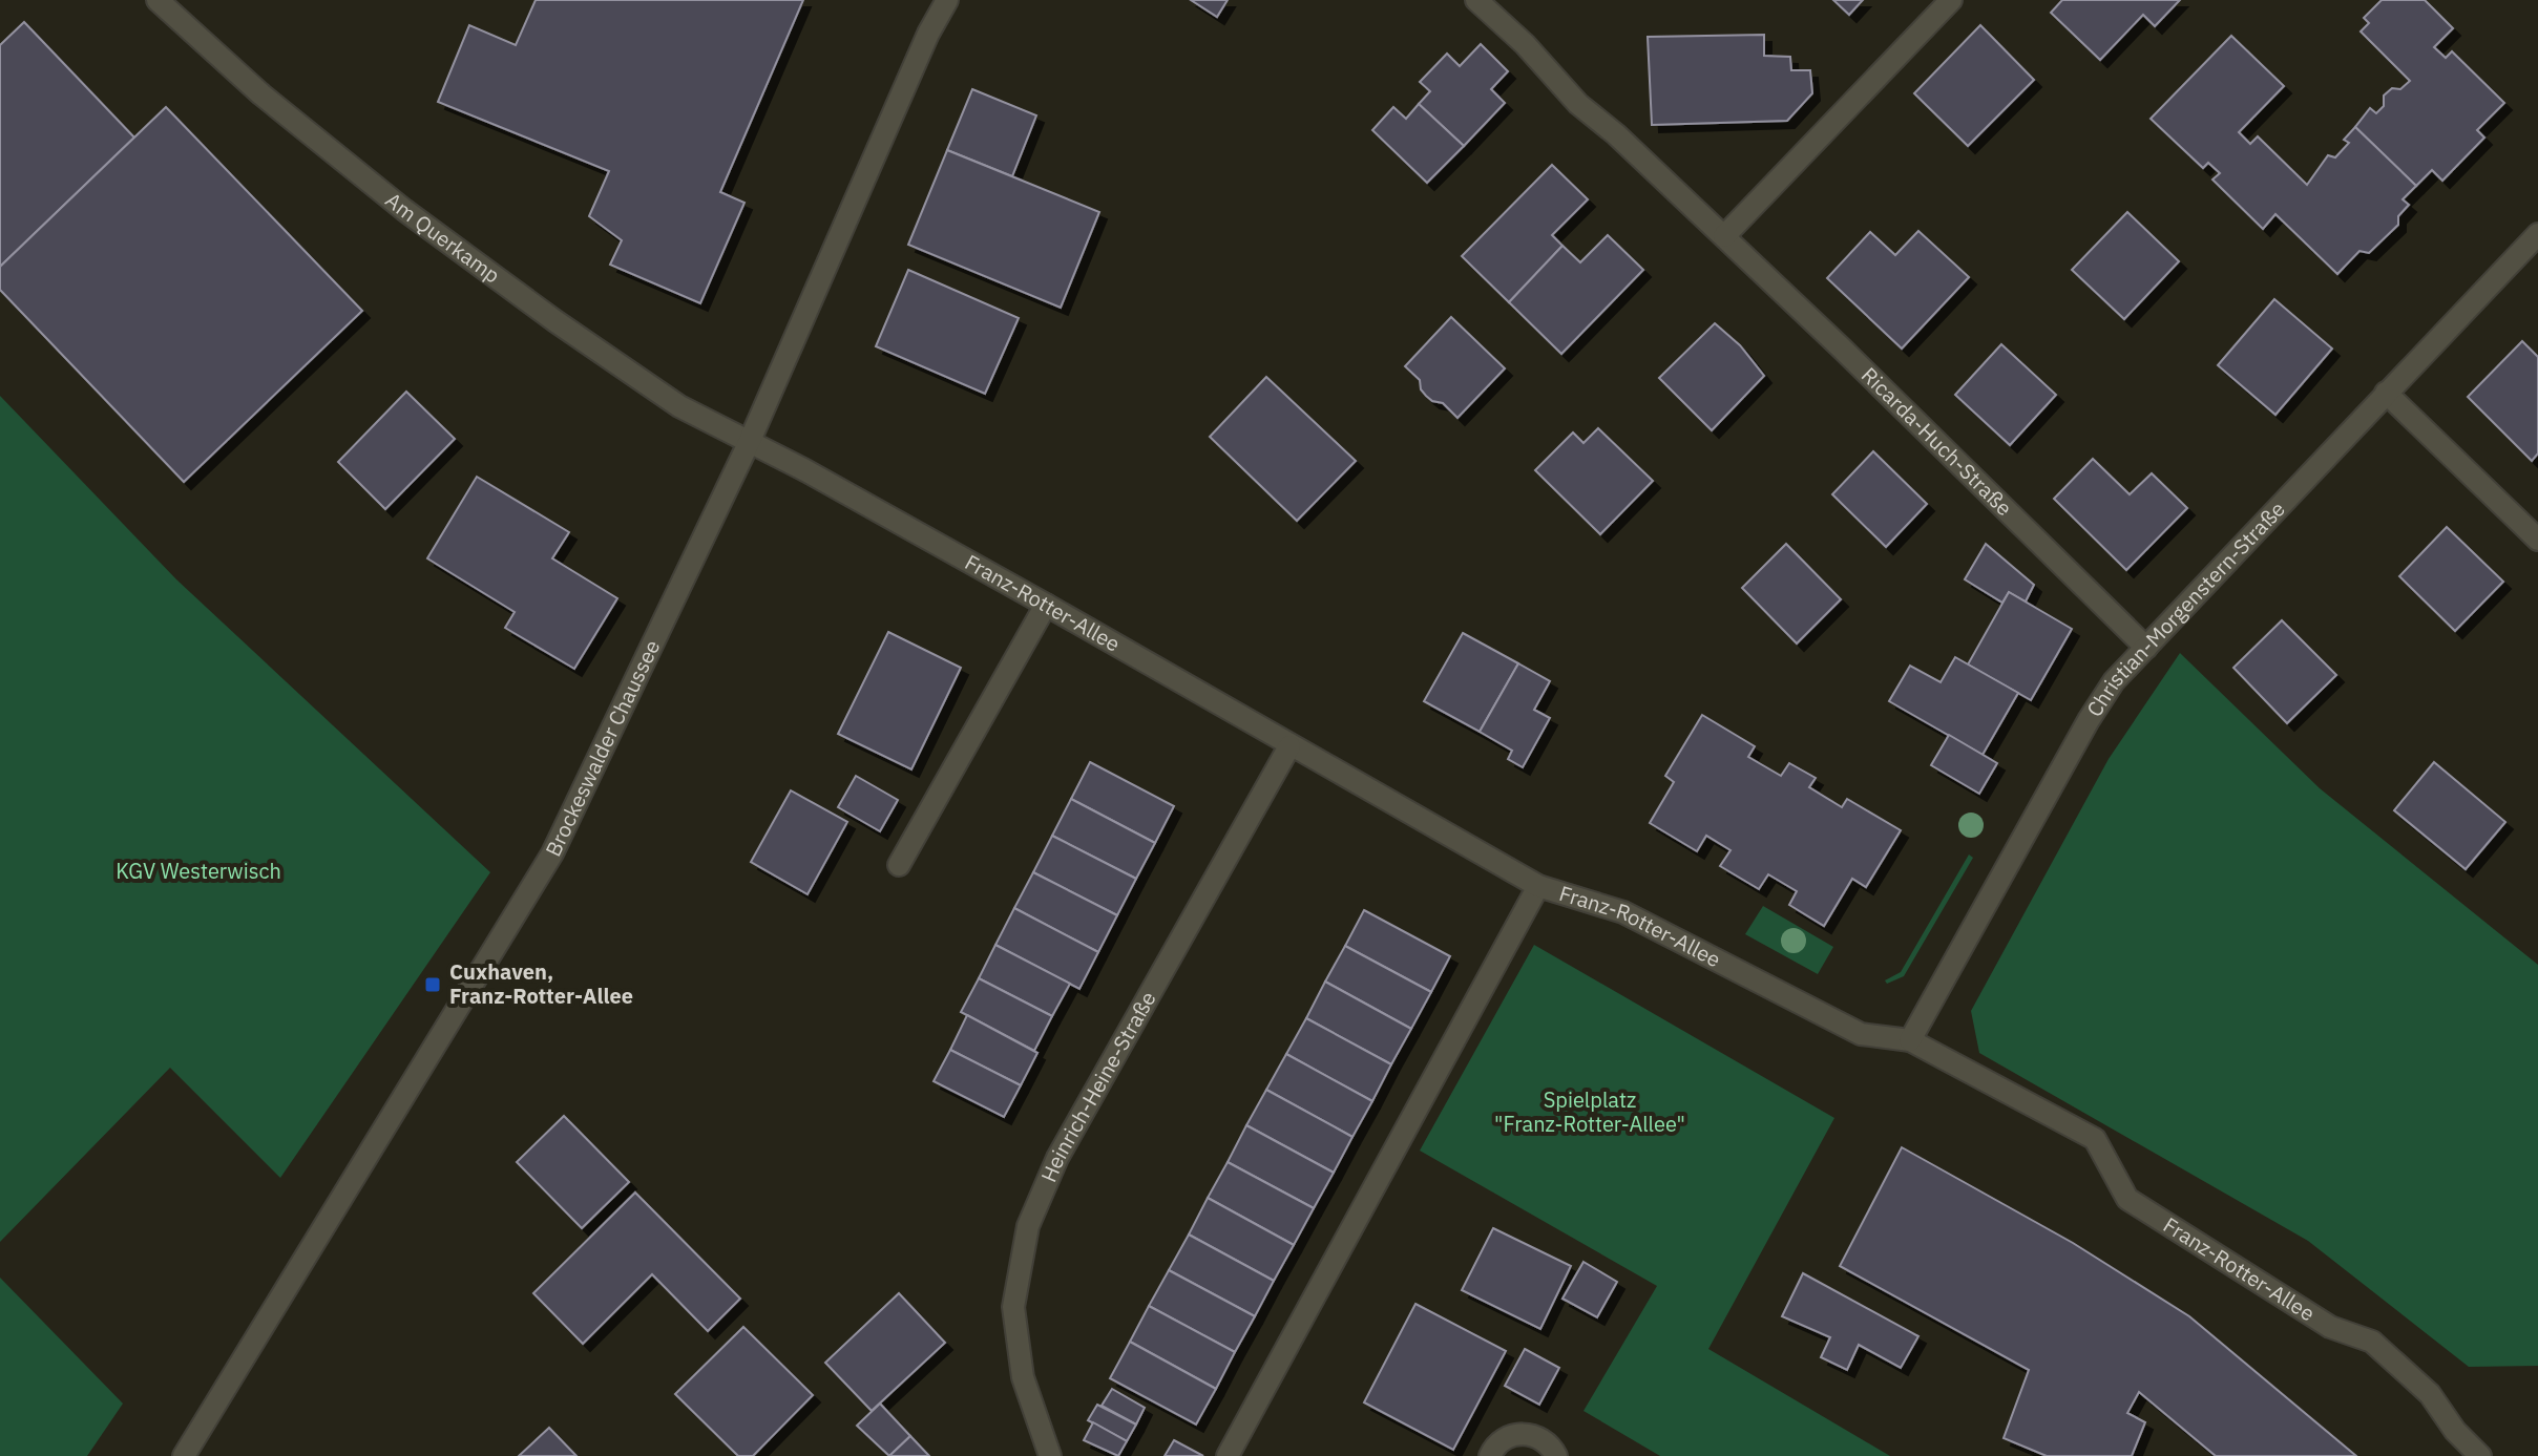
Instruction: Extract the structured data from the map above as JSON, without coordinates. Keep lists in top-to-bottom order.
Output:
{
  "streets": {
    "street": [
      "Am Querkamp",
      "Ricarda-Huch-Straße",
      "Franz-Rotter-Allee",
      "Christian-Morgenstern-Straße",
      "Brockeswalder Chaussee",
      "Heinrich-Heine-Straße"
    ]
  },
  "crossings": [
    ["Am Querkamp", "Franz-Rotter-Allee"],
    ["Am Querkamp", "Brockeswalder Chaussee"],
    ["Ricarda-Huch-Straße", "Christian-Morgenstern-Straße"],
    ["Franz-Rotter-Allee", "Christian-Morgenstern-Straße"],
    ["Franz-Rotter-Allee", "Brockeswalder Chaussee"],
    ["Franz-Rotter-Allee", "Heinrich-Heine-Straße"]
  ],
  "parks": ["KGV Westerwisch", "Spielplatz \"Franz-Rotter-Allee\""],
  "places": {
    "transit": ["Cuxhaven, Franz-Rotter-Allee"]
  }
}
